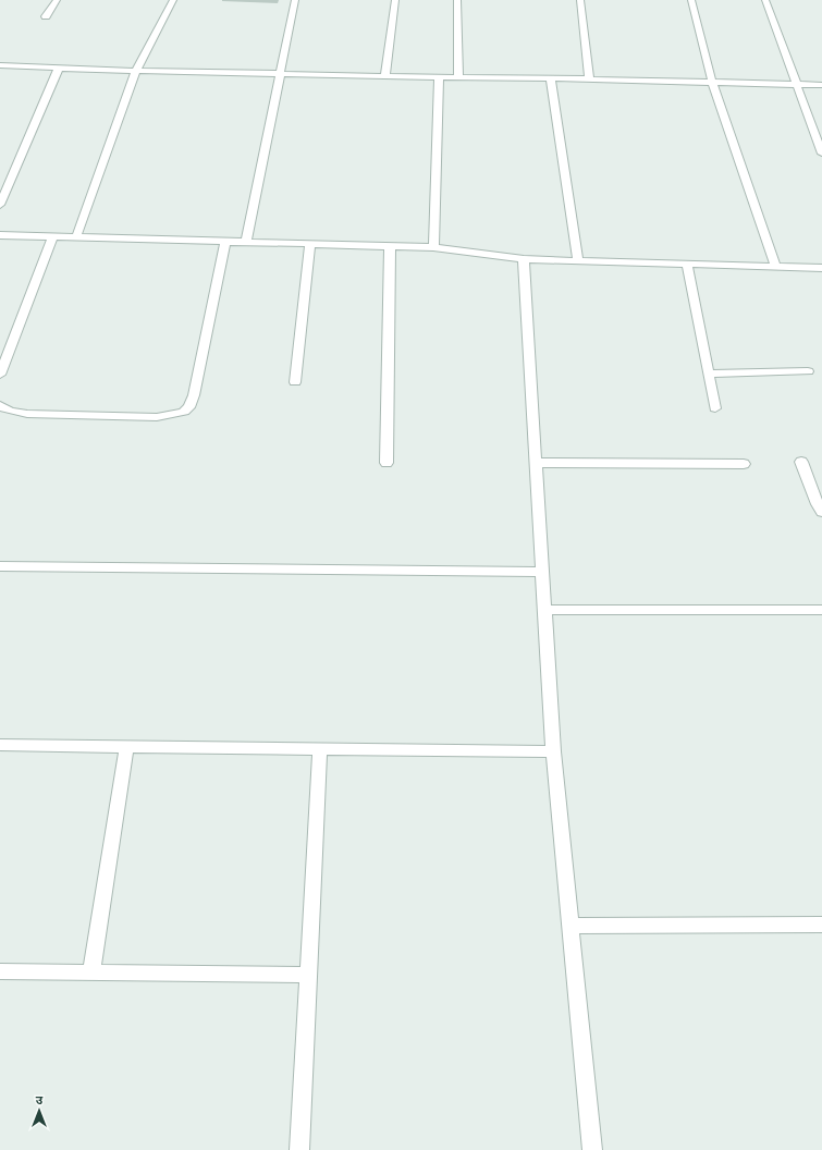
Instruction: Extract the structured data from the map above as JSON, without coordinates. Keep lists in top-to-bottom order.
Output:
{
  "north": "top"
}
